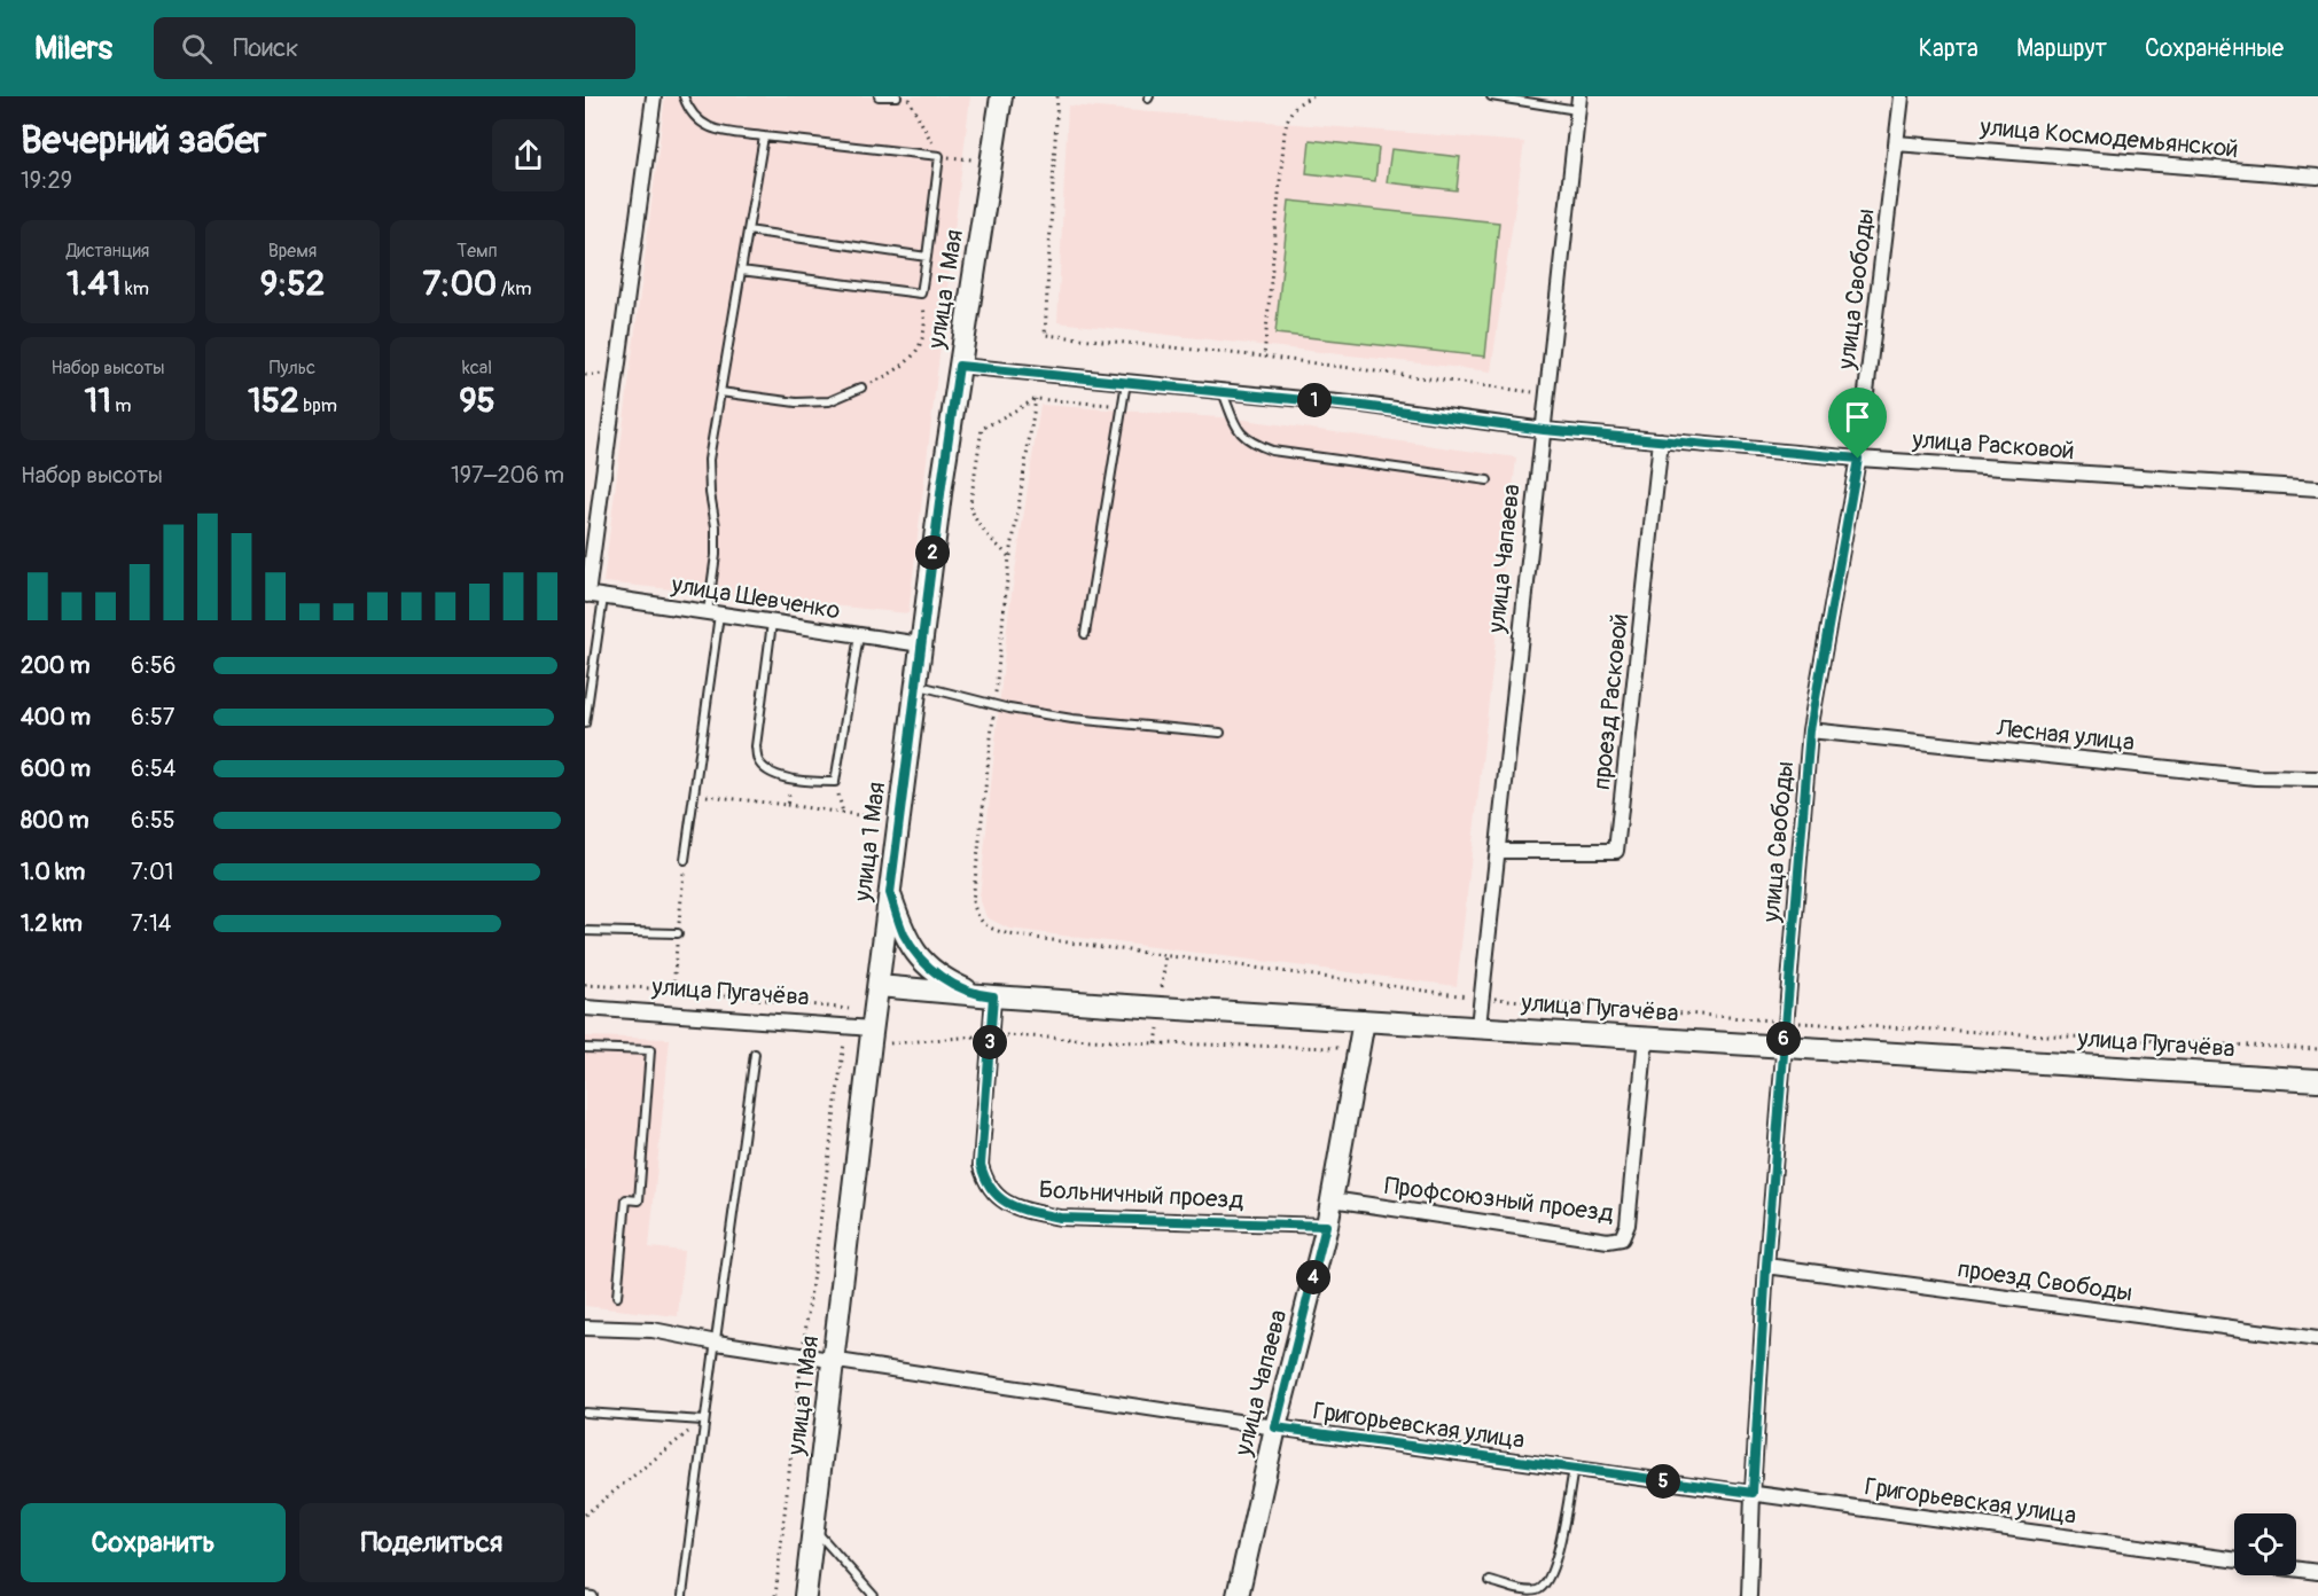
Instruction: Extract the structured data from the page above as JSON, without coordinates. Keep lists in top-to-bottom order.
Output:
{
  "streets": {
    "main road": ["улица 1 Мая", "улица Чапаева", "улица Пугачёва"],
    "street": [
      "улица Космодемьянской",
      "улица Свободы",
      "улица Расковой",
      "улица Шевченко",
      "проезд Расковой",
      "Лесная улица",
      "Больничный проезд",
      "Профсоюзный проезд",
      "проезд Свободы",
      "Григорьевская улица"
    ]
  },
  "crossings": [
    ["улица Космодемьянской", "улица Свободы"],
    ["улица 1 Мая", "улица Расковой"],
    ["улица 1 Мая", "улица Шевченко"],
    ["улица 1 Мая", "улица Пугачёва"],
    ["улица 1 Мая", "Григорьевская улица"],
    ["улица Свободы", "улица Расковой"],
    ["улица Свободы", "Лесная улица"],
    ["улица Свободы", "улица Пугачёва"],
    ["улица Свободы", "проезд Свободы"],
    ["улица Свободы", "Григорьевская улица"],
    ["улица Расковой", "улица Чапаева"],
    ["улица Расковой", "проезд Расковой"],
    ["улица Чапаева", "проезд Расковой"],
    ["улица Чапаева", "улица Пугачёва"],
    ["улица Чапаева", "Больничный проезд"],
    ["улица Чапаева", "Профсоюзный проезд"],
    ["улица Чапаева", "Григорьевская улица"],
    ["улица Пугачёва", "Больничный проезд"],
    ["улица Пугачёва", "Профсоюзный проезд"]
  ],
  "page": {
    "header": "Milers",
    "search": "Поиск",
    "nav": ["Карта", "Маршрут", "Сохранённые"],
    "heading": ["Вечерний забег", "19:29"],
    "stats": [
      ["Дистанция", "1.41 km"],
      ["Время", "9:52"],
      ["Темп", "7:00 /km"],
      ["Набор высоты", "11 m"],
      ["Пульс", "152 bpm"],
      ["kcal", "95"]
    ],
    "pins": [
      "1",
      "2",
      "6",
      "3",
      "4",
      "5"
    ],
    "chart": ["Набор высоты", "197–206 m"],
    "list": [
      {
        "name": "200 m",
        "note": "6:56"
      },
      {
        "name": "400 m",
        "note": "6:57"
      },
      {
        "name": "600 m",
        "note": "6:54"
      },
      {
        "name": "800 m",
        "note": "6:55"
      },
      {
        "name": "1.0 km",
        "note": "7:01"
      },
      {
        "name": "1.2 km",
        "note": "7:14"
      }
    ],
    "buttons": ["Сохранить", "Поделиться"]
  }
}
